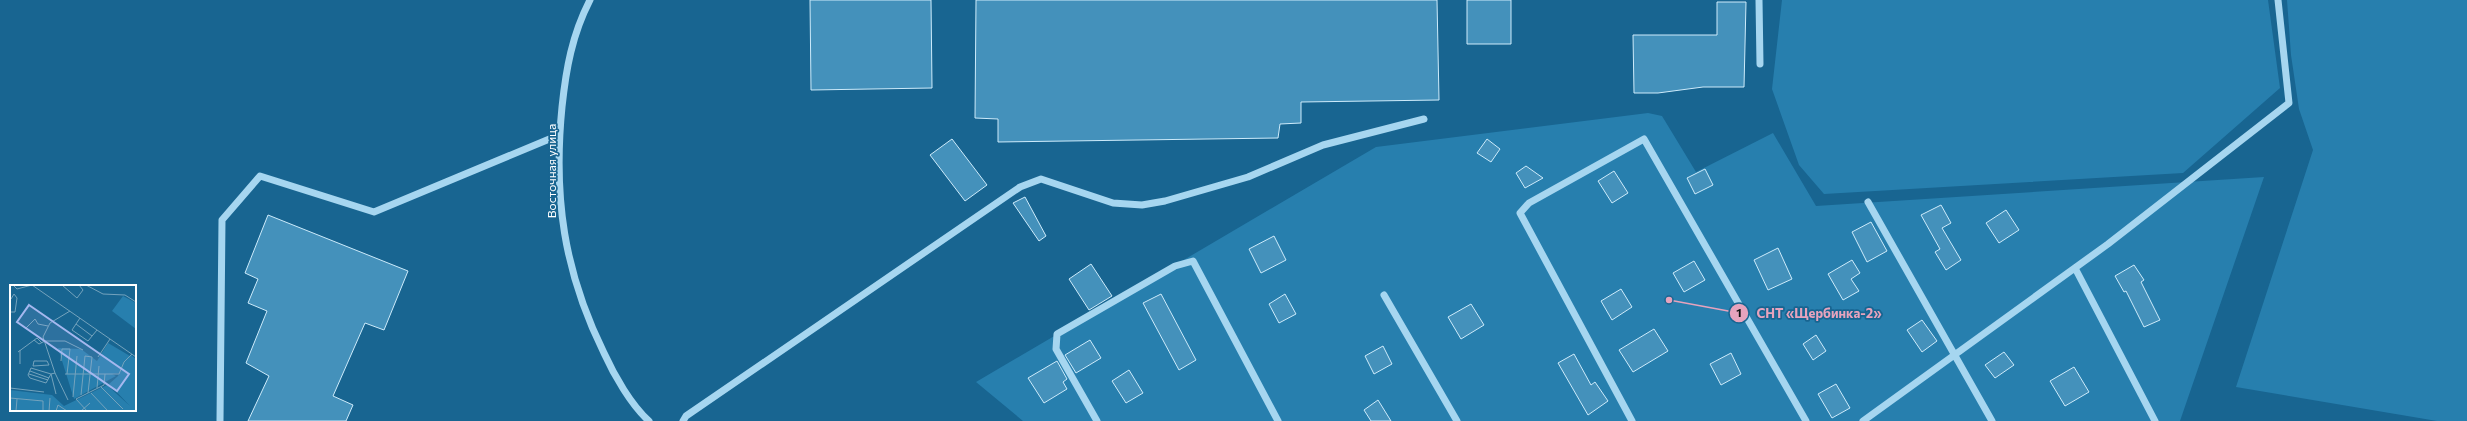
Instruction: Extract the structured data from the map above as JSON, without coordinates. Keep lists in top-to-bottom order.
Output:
{
  "streets": {
    "street": ["Восточная улица"]
  },
  "places": ["СНТ «Щербинка-2»"]
}
